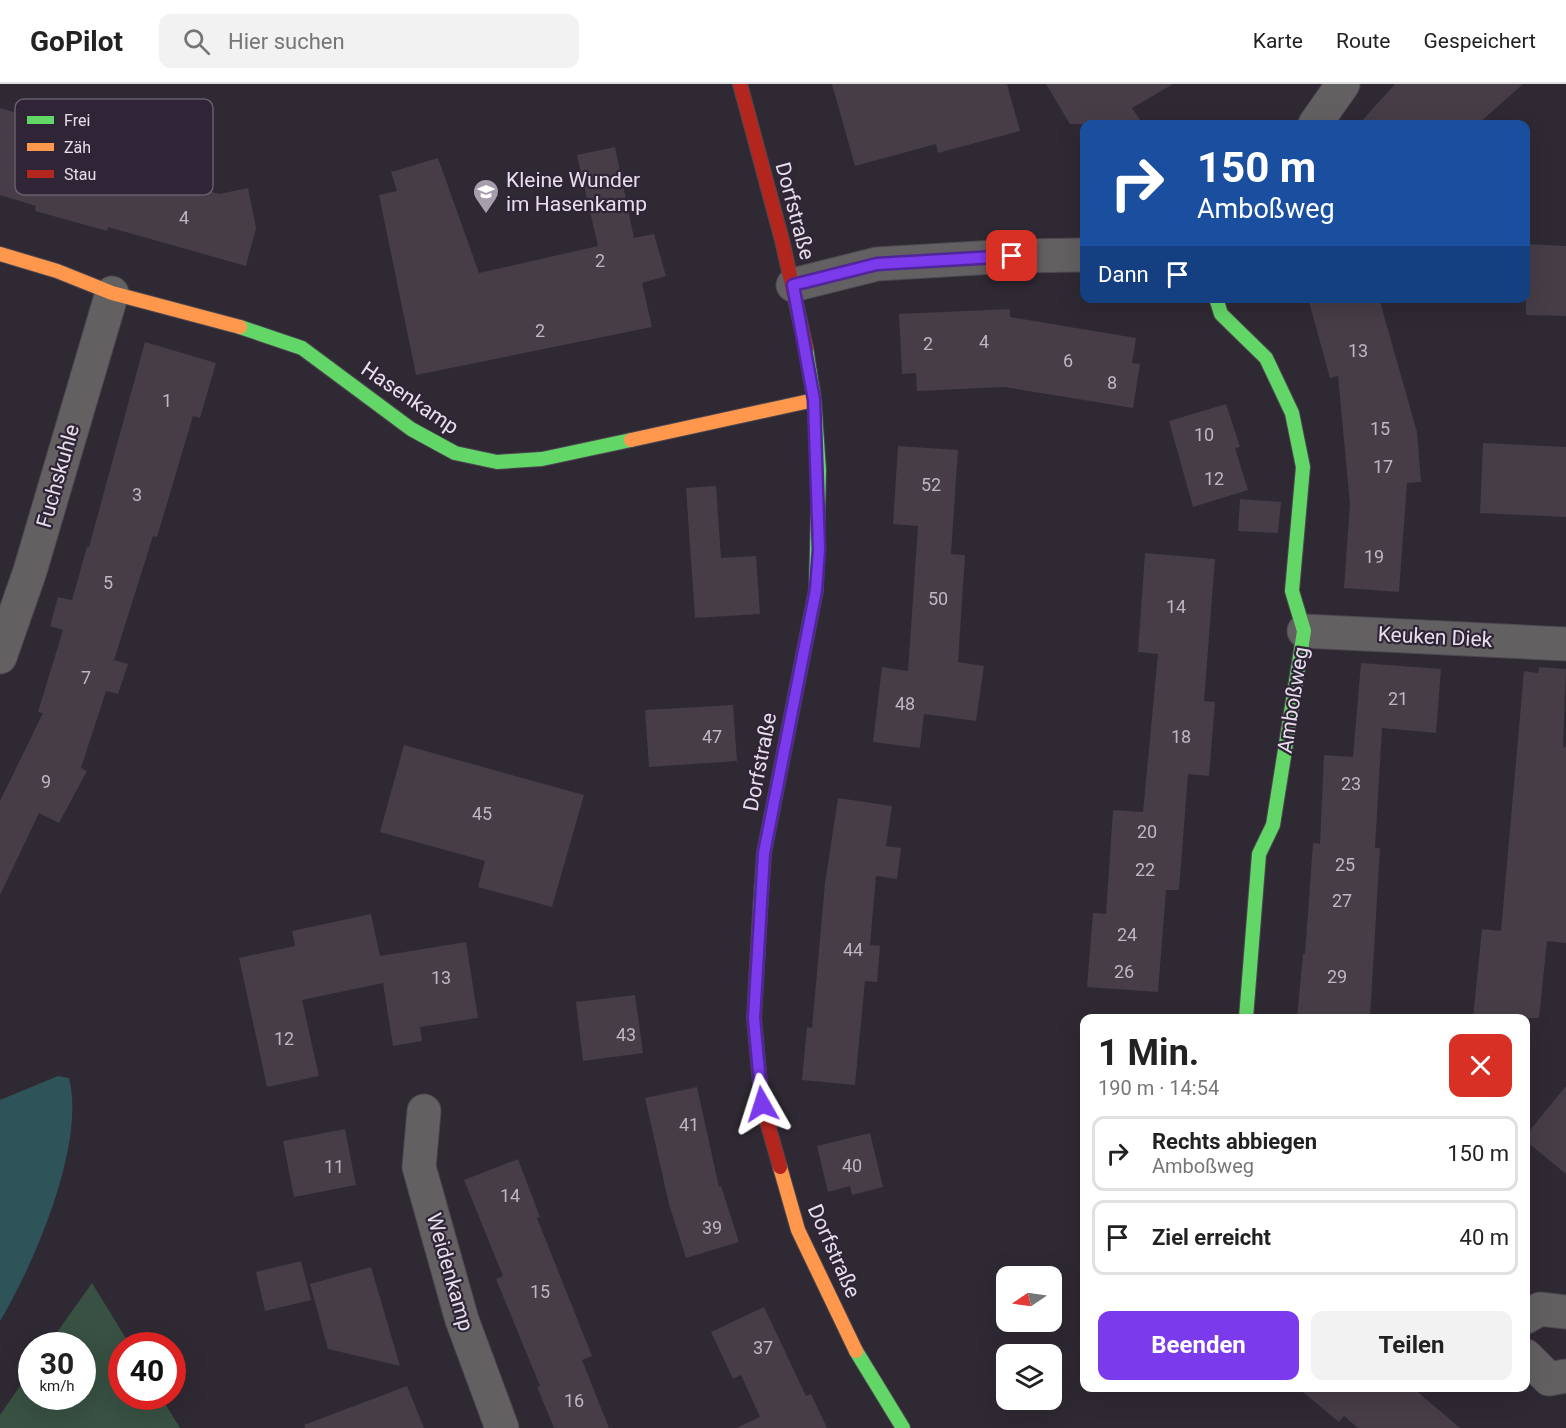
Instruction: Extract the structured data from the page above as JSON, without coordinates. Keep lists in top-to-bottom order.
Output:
{
  "streets": {
    "street": [
      "Dorfstraße",
      "Hasenkamp",
      "Fuchskuhle",
      "Keuken Diek",
      "Amboßweg",
      "Weidenkamp"
    ]
  },
  "crossings": [
    ["Dorfstraße", "Hasenkamp"],
    ["Hasenkamp", "Fuchskuhle"],
    ["Keuken Diek", "Amboßweg"]
  ],
  "places": {
    "school or university": ["Kleine Wunder im Hasenkamp"]
  },
  "house_numbers": [
    "4",
    "2",
    "2",
    "4",
    "2",
    "13",
    "6",
    "8",
    "1",
    "15",
    "10",
    "17",
    "12",
    "52",
    "3",
    "19",
    "5",
    "50",
    "14",
    "7",
    "21",
    "48",
    "47",
    "18",
    "9",
    "23",
    "45",
    "20",
    "25",
    "22",
    "27",
    "24",
    "44",
    "26",
    "29",
    "13",
    "43",
    "12",
    "41",
    "40",
    "11",
    "14",
    "39",
    "15",
    "37",
    "16"
  ],
  "legend": ["Frei", "Zäh", "Stau"],
  "north": "left",
  "page": {
    "header": "GoPilot",
    "search": "Hier suchen",
    "nav": ["Karte", "Route", "Gespeichert"],
    "turn": ["150 m", "Amboßweg"],
    "then": "Dann",
    "heading": ["1 Min.", "190 m · 14:54"],
    "list": [
      {
        "name": "Rechts abbiegen",
        "note": "Amboßweg",
        "value": "150 m"
      },
      {
        "name": "Ziel erreicht",
        "value": "40 m"
      }
    ],
    "buttons": ["Beenden", "Teilen"],
    "speed": "30 km/h",
    "limit": "40"
  }
}
